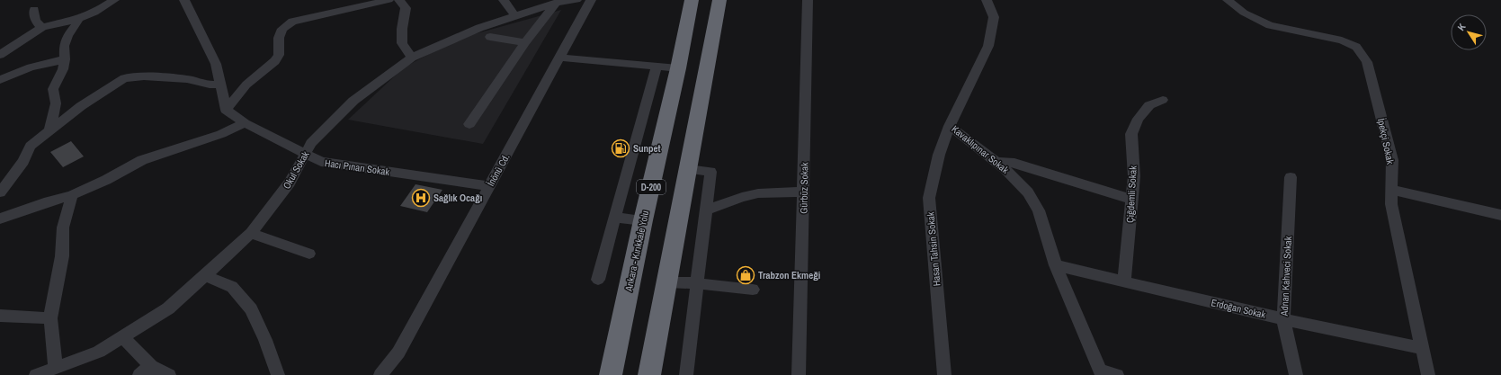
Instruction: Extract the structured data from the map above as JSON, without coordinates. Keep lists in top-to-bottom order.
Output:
{
  "streets": {
    "highway": ["D-200", "Ankara - Kırıkkale Yolu"],
    "street": [
      "İpekçi Sokak",
      "Kavaklıpınar Sokak",
      "Hacı Pınarı Sokak",
      "Okul Sokak",
      "İnönü Cd.",
      "Gürbüz Sokak",
      "Çiğdemli Sokak",
      "Hasan Tahsin Sokak",
      "Adnan Kahveci Sokak",
      "Erdoğan Sokak"
    ]
  },
  "crossings": [
    ["İpekçi Sokak", "Erdoğan Sokak"],
    ["Kavaklıpınar Sokak", "Hasan Tahsin Sokak"],
    ["Kavaklıpınar Sokak", "Erdoğan Sokak"],
    ["Hacı Pınarı Sokak", "Okul Sokak"],
    ["Hacı Pınarı Sokak", "İnönü Cd."],
    ["Okul Sokak", "İnönü Cd."],
    ["Çiğdemli Sokak", "Erdoğan Sokak"],
    ["Adnan Kahveci Sokak", "Erdoğan Sokak"]
  ],
  "places": {
    "fuel station": ["Sunpet"],
    "hospital": ["Sağlık Ocağı"],
    "shop": ["Trabzon Ekmeği"]
  },
  "north": "top left"
}
